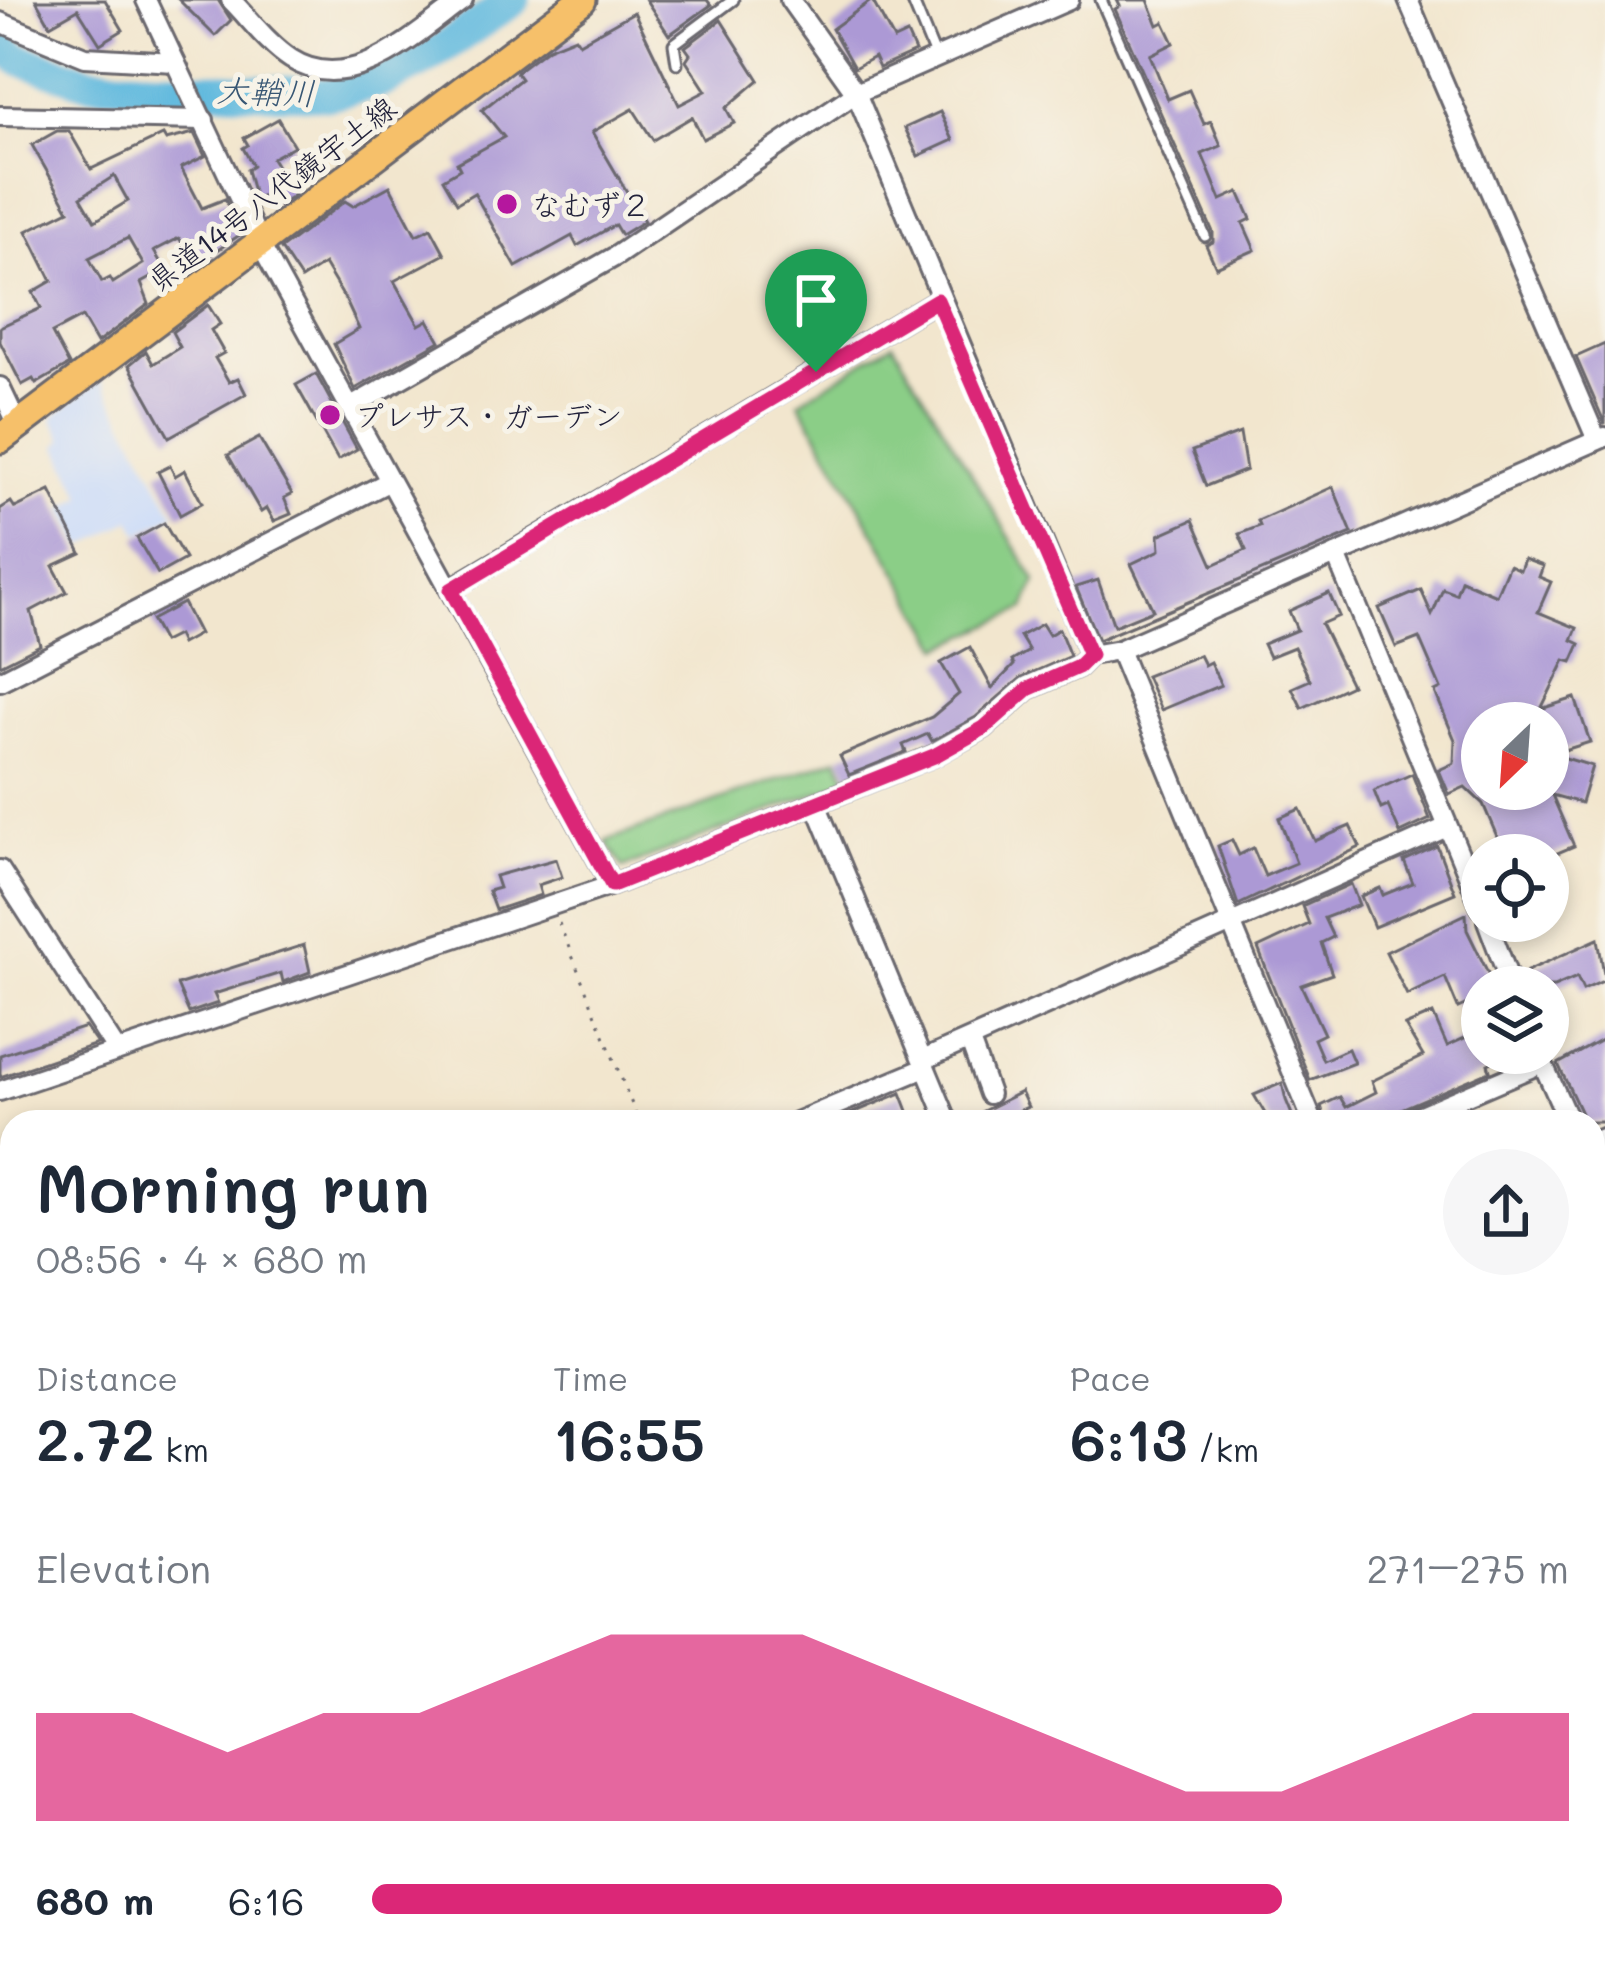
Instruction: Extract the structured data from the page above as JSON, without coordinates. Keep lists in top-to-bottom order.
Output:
{
  "streets": {
    "main road": ["県道14号八代鏡宇土線"]
  },
  "water": ["大鞘川"],
  "places": ["なむず２", "プレサス・ガーデン"],
  "north": "bottom left",
  "page": {
    "heading": ["Morning run", "08:56 · 4 × 680 m"],
    "stats": [
      ["Distance", "2.72 km"],
      ["Time", "16:55"],
      ["Pace", "6:13 /km"]
    ],
    "chart": ["Elevation", "271–275 m"],
    "list": [
      {
        "name": "680 m",
        "note": "6:16"
      }
    ]
  }
}
